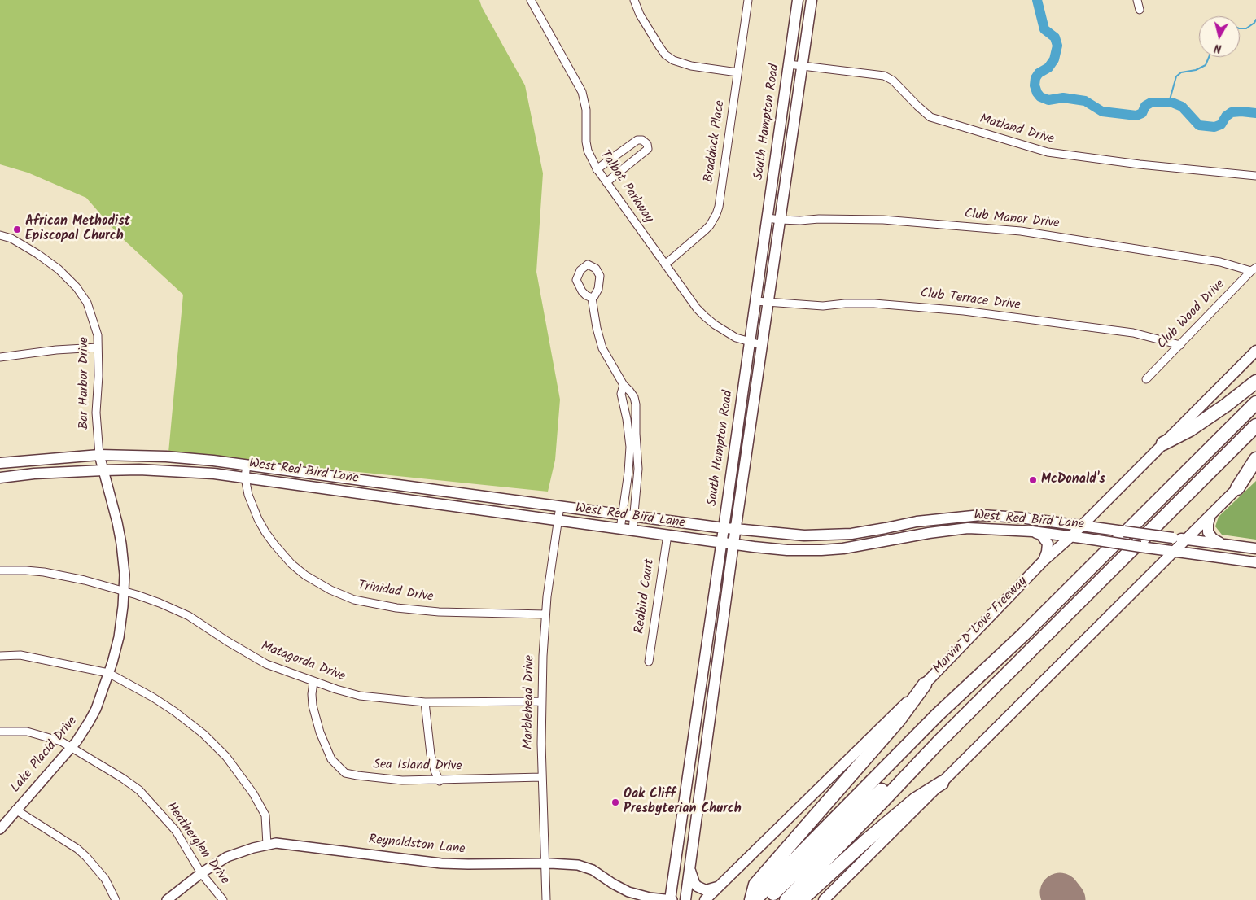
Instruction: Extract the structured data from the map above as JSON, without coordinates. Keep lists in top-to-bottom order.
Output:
{
  "streets": {
    "main road": ["South Hampton Road", "West Red Bird Lane", "Marvin D Love Freeway"],
    "street": [
      "Matland Drive",
      "Braddock Place",
      "Talbot Parkway",
      "Club Manor Drive",
      "Club Terrace Drive",
      "Club Wood Drive",
      "Bar Harbor Drive",
      "Trinidad Drive",
      "Redbird Court",
      "Matagorda Drive",
      "Marblehead Drive",
      "Lake Placid Drive",
      "Sea Island Drive",
      "Heatherglen Drive",
      "Reynoldston Lane"
    ]
  },
  "crossings": [
    ["South Hampton Road", "Matland Drive"],
    ["South Hampton Road", "Talbot Parkway"],
    ["South Hampton Road", "Club Manor Drive"],
    ["South Hampton Road", "Club Terrace Drive"],
    ["South Hampton Road", "West Red Bird Lane"],
    ["South Hampton Road", "Reynoldston Lane"],
    ["Braddock Place", "Talbot Parkway"],
    ["Club Manor Drive", "Club Wood Drive"],
    ["Club Terrace Drive", "Club Wood Drive"],
    ["Bar Harbor Drive", "West Red Bird Lane"],
    ["Bar Harbor Drive", "Lake Placid Drive"],
    ["West Red Bird Lane", "Trinidad Drive"],
    ["West Red Bird Lane", "Redbird Court"],
    ["West Red Bird Lane", "Marvin D Love Freeway"],
    ["West Red Bird Lane", "Marblehead Drive"],
    ["West Red Bird Lane", "Lake Placid Drive"],
    ["Trinidad Drive", "Marblehead Drive"],
    ["Matagorda Drive", "Marblehead Drive"],
    ["Matagorda Drive", "Lake Placid Drive"],
    ["Matagorda Drive", "Sea Island Drive"],
    ["Marblehead Drive", "Sea Island Drive"],
    ["Marblehead Drive", "Reynoldston Lane"],
    ["Lake Placid Drive", "Heatherglen Drive"],
    ["Heatherglen Drive", "Reynoldston Lane"]
  ],
  "places": ["African Methodist Episcopal Church", "McDonald's", "Oak Cliff Presbyterian Church"],
  "north": "bottom"
}
